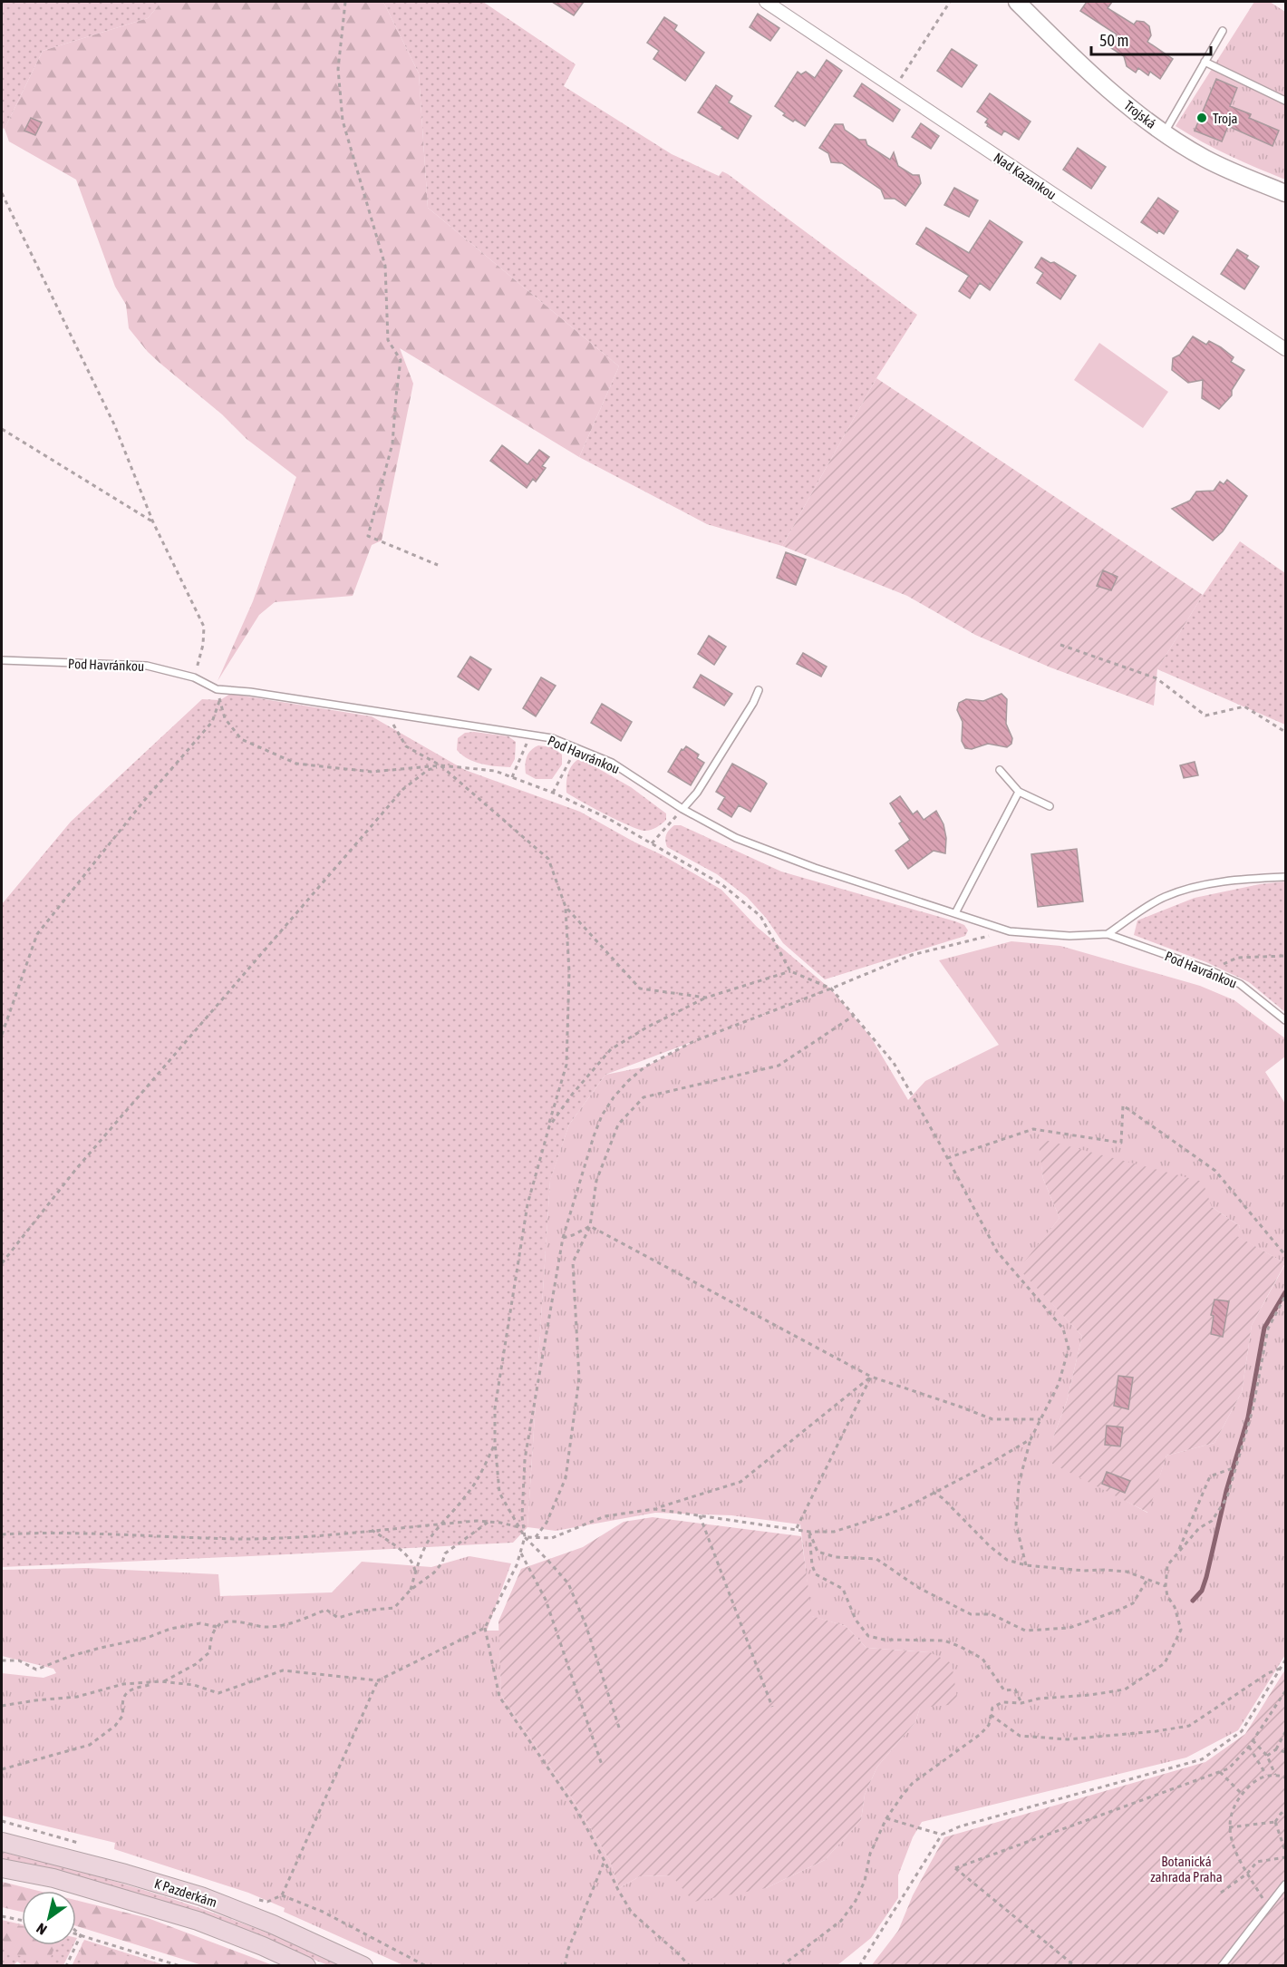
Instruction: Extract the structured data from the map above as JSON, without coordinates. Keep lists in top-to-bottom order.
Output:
{
  "streets": {
    "main road": ["K Pazderkám"],
    "street": ["Trojská", "Nad Kazankou"],
    "lane": ["Pod Havránkou"]
  },
  "parks": ["Botanická zahrada Praha"],
  "places": ["Troja"],
  "scale_bar": "50 m",
  "north": "bottom left"
}
